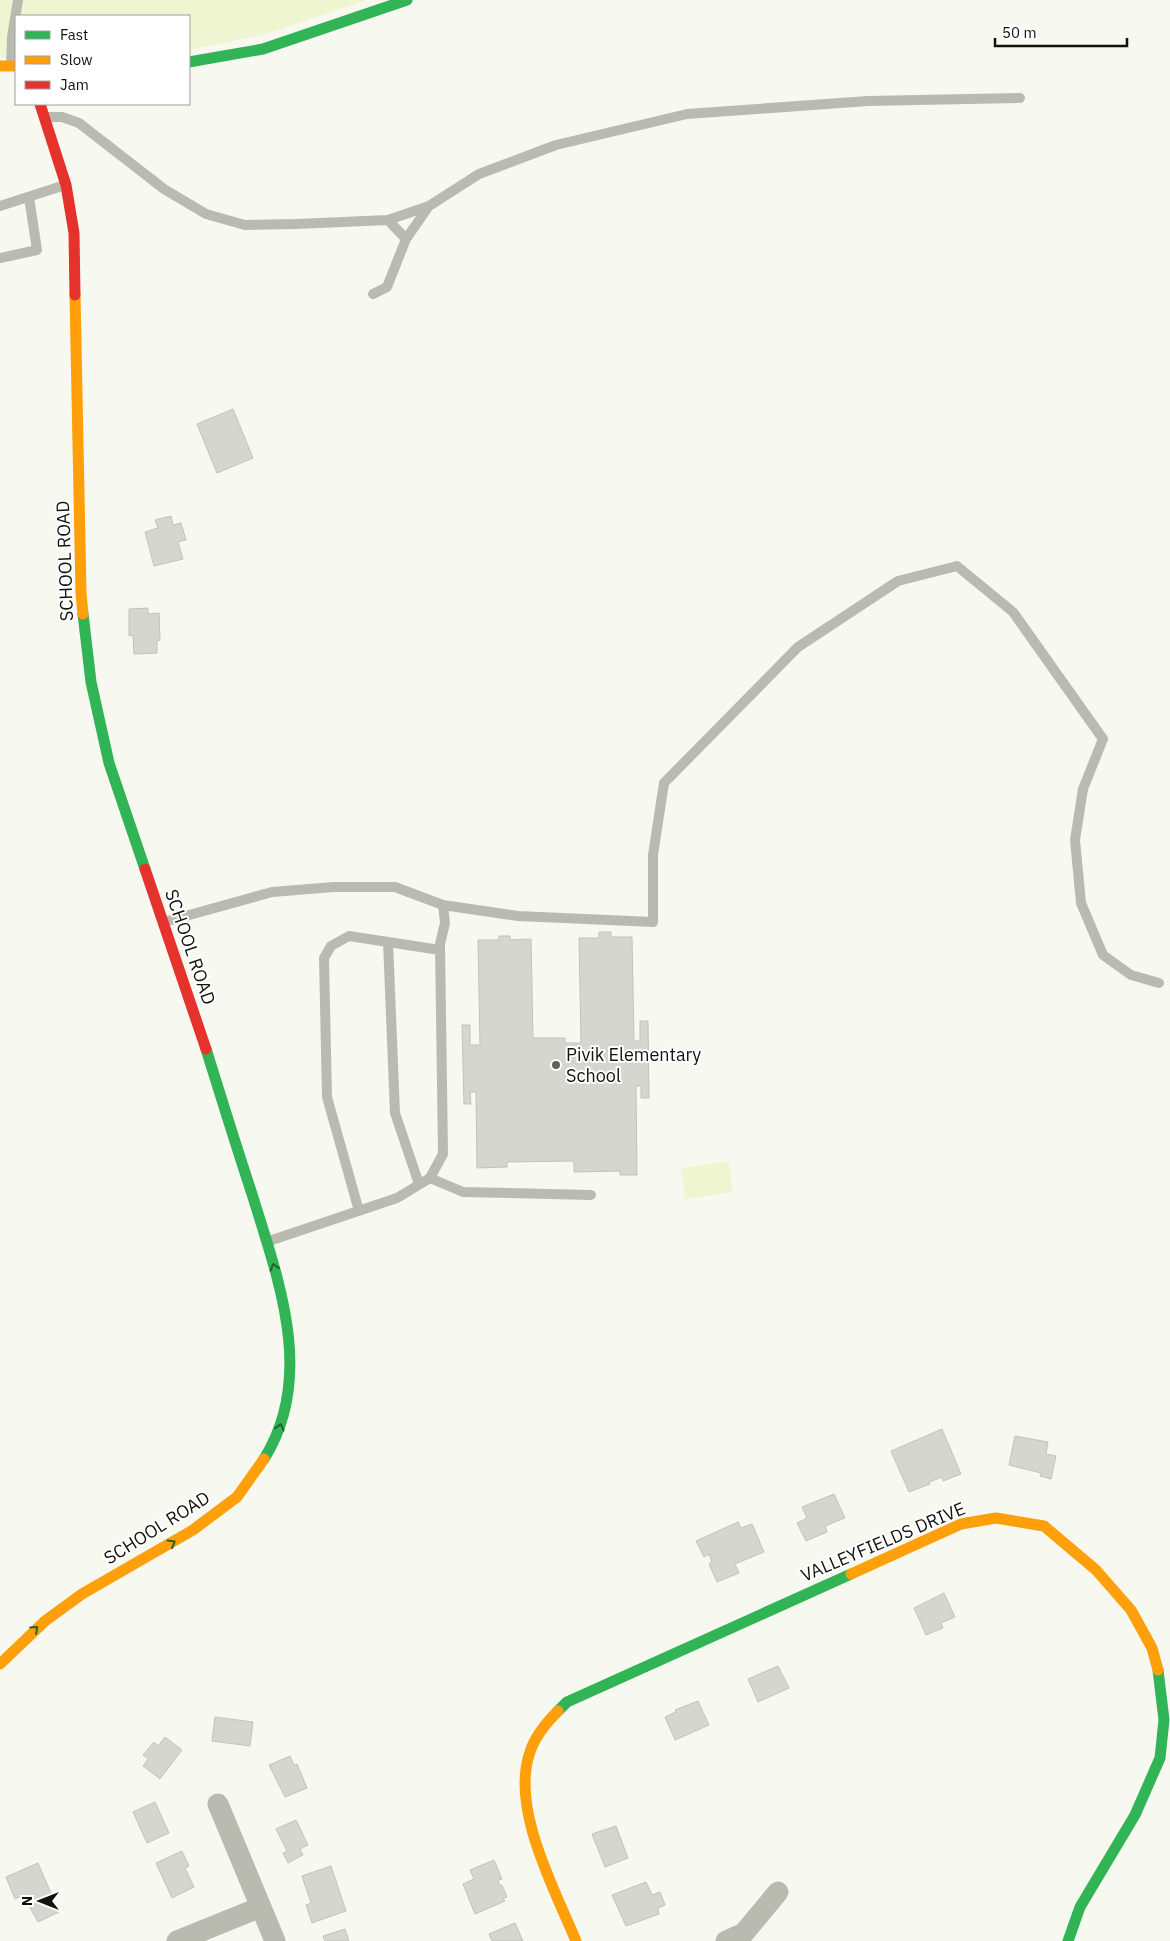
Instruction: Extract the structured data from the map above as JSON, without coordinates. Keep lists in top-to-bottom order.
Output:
{
  "streets": {
    "street": ["SCHOOL ROAD", "VALLEYFIELDS DRIVE"]
  },
  "places": ["Pivik Elementary School"],
  "legend": ["Fast", "Slow", "Jam"],
  "scale_bar": "50 m",
  "north": "left"
}
